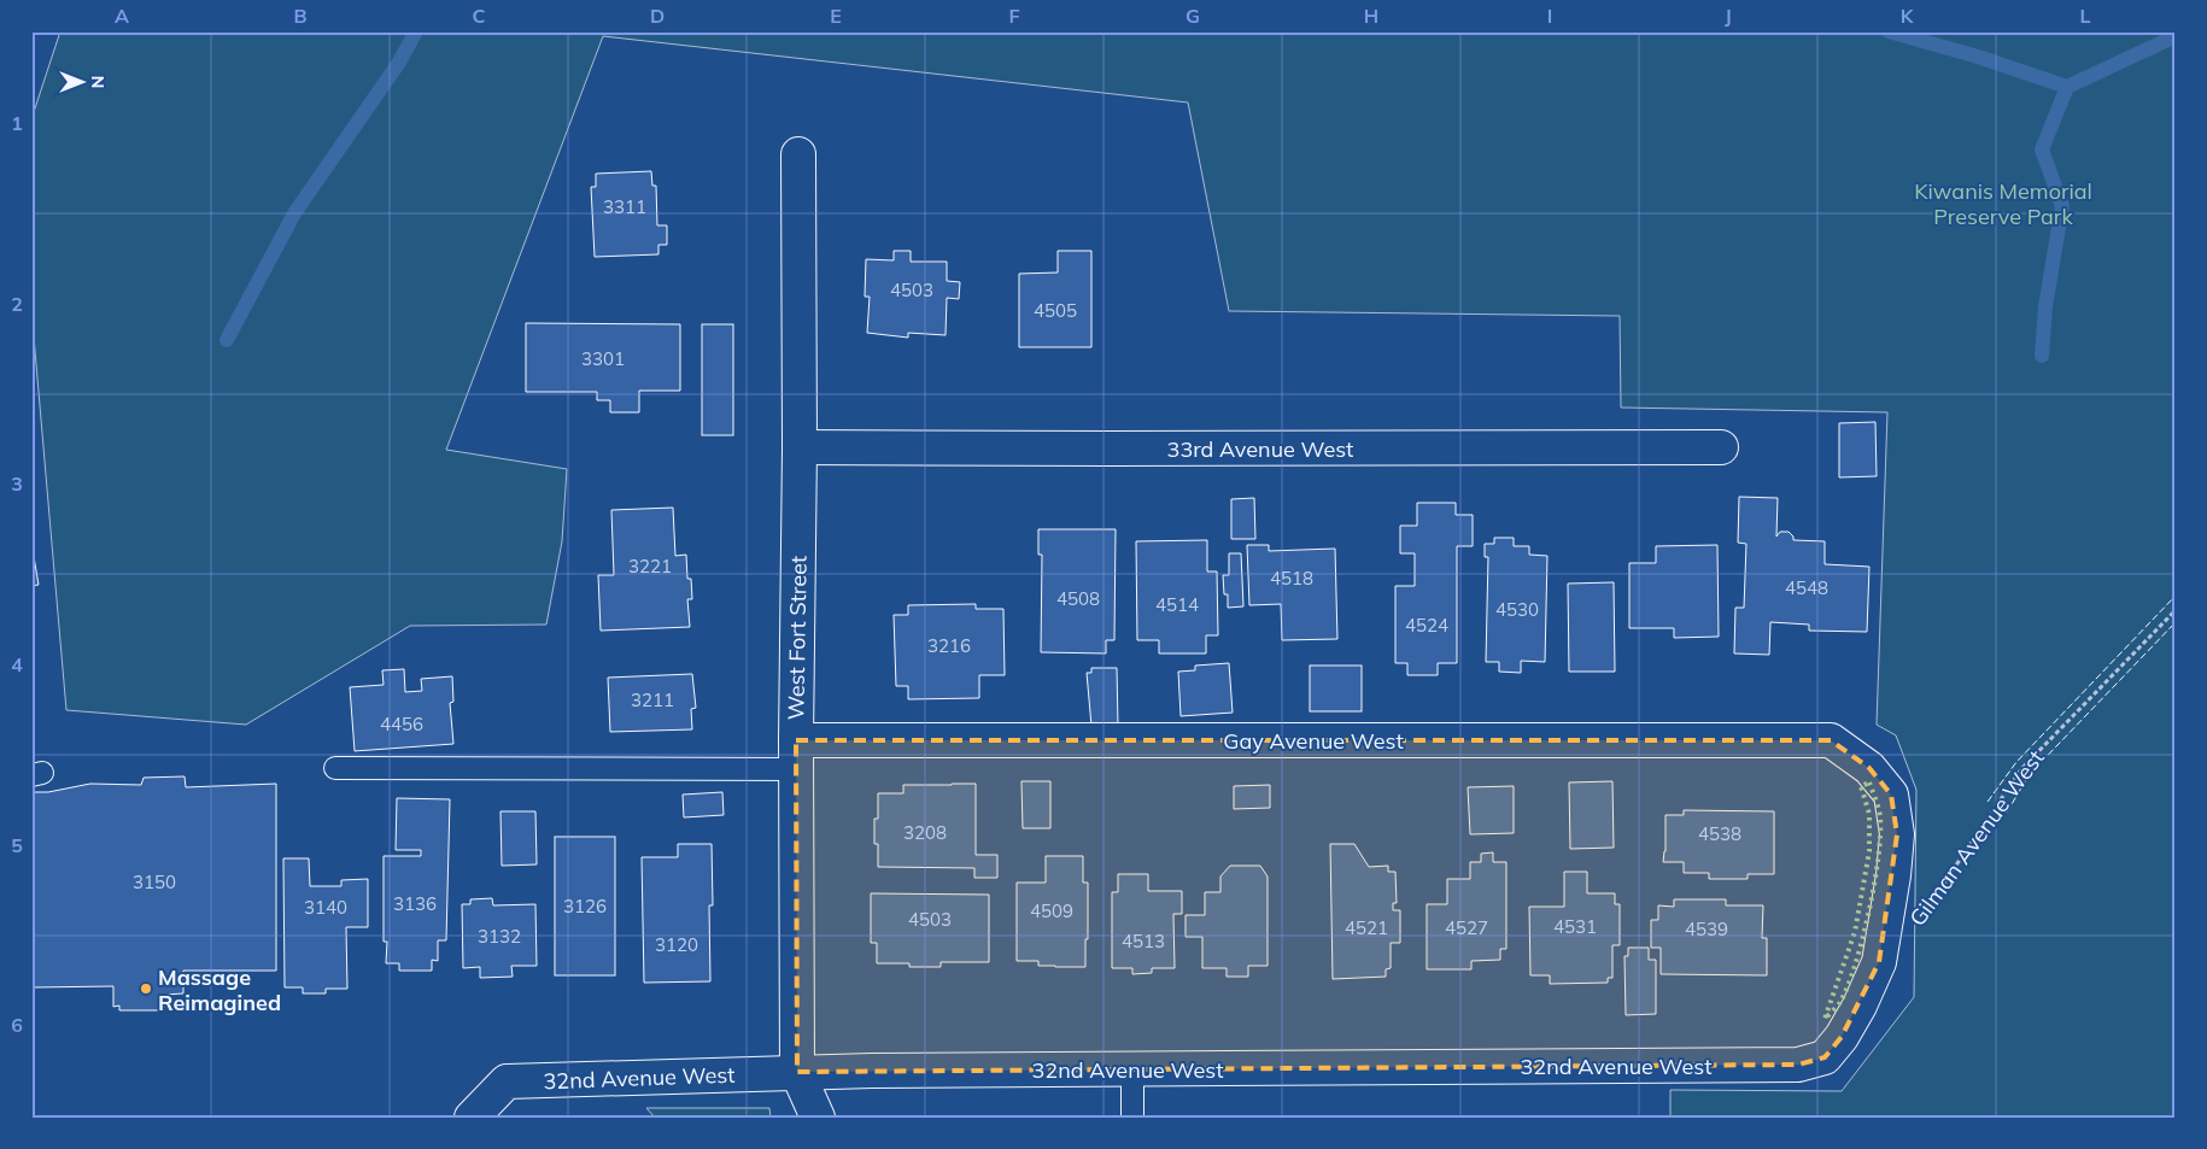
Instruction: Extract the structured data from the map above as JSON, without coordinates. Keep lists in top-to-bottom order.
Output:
{
  "streets": {
    "street": [
      "33rd Avenue West",
      "West Fort Street",
      "Gay Avenue West",
      "Gilman Avenue West",
      "32nd Avenue West"
    ]
  },
  "crossings": [
    ["33rd Avenue West", "West Fort Street"],
    ["West Fort Street", "Gay Avenue West"],
    ["West Fort Street", "32nd Avenue West"],
    ["Gay Avenue West", "Gilman Avenue West"],
    ["Gilman Avenue West", "32nd Avenue West"]
  ],
  "parks": ["Kiwanis Memorial Preserve Park"],
  "places": ["Massage Reimagined"],
  "house_numbers": [
    "3311",
    "4503",
    "4505",
    "3301",
    "3221",
    "4518",
    "4548",
    "4508",
    "4514",
    "4530",
    "4524",
    "3216",
    "3211",
    "4456",
    "3208",
    "4538",
    "3150",
    "3136",
    "3126",
    "3140",
    "4509",
    "4503",
    "4531",
    "4521",
    "4527",
    "4539",
    "3132",
    "4513",
    "3120"
  ],
  "north": "right",
  "grid": {
    "columns": [
      "A",
      "B",
      "C",
      "D",
      "E",
      "F",
      "G",
      "H",
      "I",
      "J",
      "K",
      "L"
    ],
    "rows": [
      "1",
      "2",
      "3",
      "4",
      "5",
      "6"
    ]
  }
}
